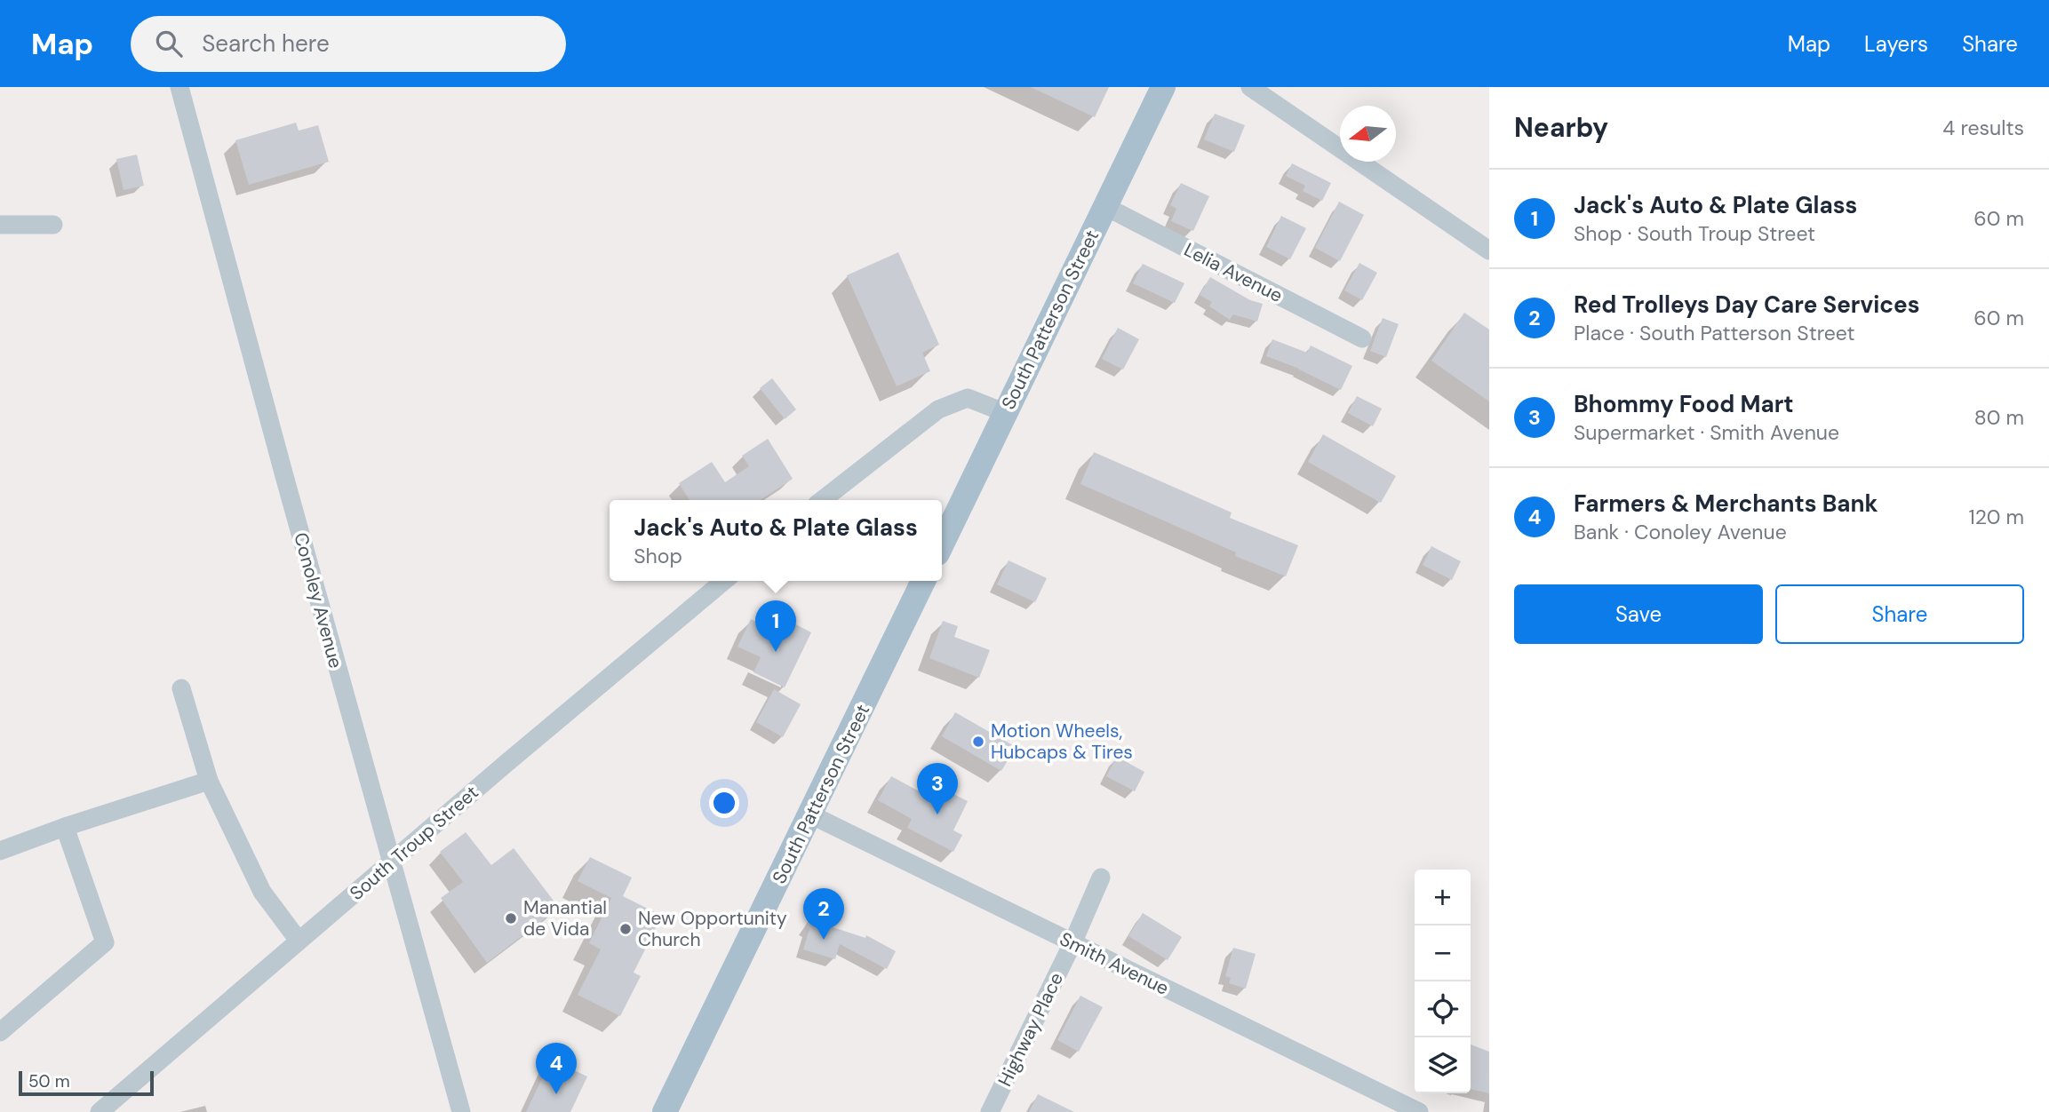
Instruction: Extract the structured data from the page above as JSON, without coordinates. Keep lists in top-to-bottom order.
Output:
{
  "streets": {
    "main road": ["South Patterson Street"],
    "street": [
      "Lelia Avenue",
      "Conoley Avenue",
      "South Troup Street",
      "Smith Avenue",
      "Highway Place"
    ]
  },
  "crossings": [
    ["Lelia Avenue", "South Patterson Street"],
    ["South Patterson Street", "Smith Avenue"],
    ["Conoley Avenue", "South Troup Street"],
    ["Smith Avenue", "Highway Place"]
  ],
  "places": ["Motion Wheels, Hubcaps & Tires", "Manantial de Vida", "New Opportunity Church"],
  "scale_bar": "50 m",
  "north": "left",
  "page": {
    "header": "Map",
    "search": "Search here",
    "nav": ["Map", "Layers", "Share"],
    "heading": ["Nearby", "4 results"],
    "list": [
      {
        "mark": "1",
        "name": "Jack's Auto & Plate Glass",
        "note": "Shop · South Troup Street",
        "value": "60 m"
      },
      {
        "mark": "2",
        "name": "Red Trolleys Day Care Services",
        "note": "Place · South Patterson Street",
        "value": "60 m"
      },
      {
        "mark": "3",
        "name": "Bhommy Food Mart",
        "note": "Supermarket · Smith Avenue",
        "value": "80 m"
      },
      {
        "mark": "4",
        "name": "Farmers & Merchants Bank",
        "note": "Bank · Conoley Avenue",
        "value": "120 m"
      }
    ],
    "popup": ["Jack's Auto & Plate Glass", "Shop"],
    "buttons": ["Save", "Share"],
    "pins": [
      "1",
      "3",
      "2",
      "4"
    ],
    "map_buttons": ["+", "−"],
    "scale": "50 m"
  }
}
